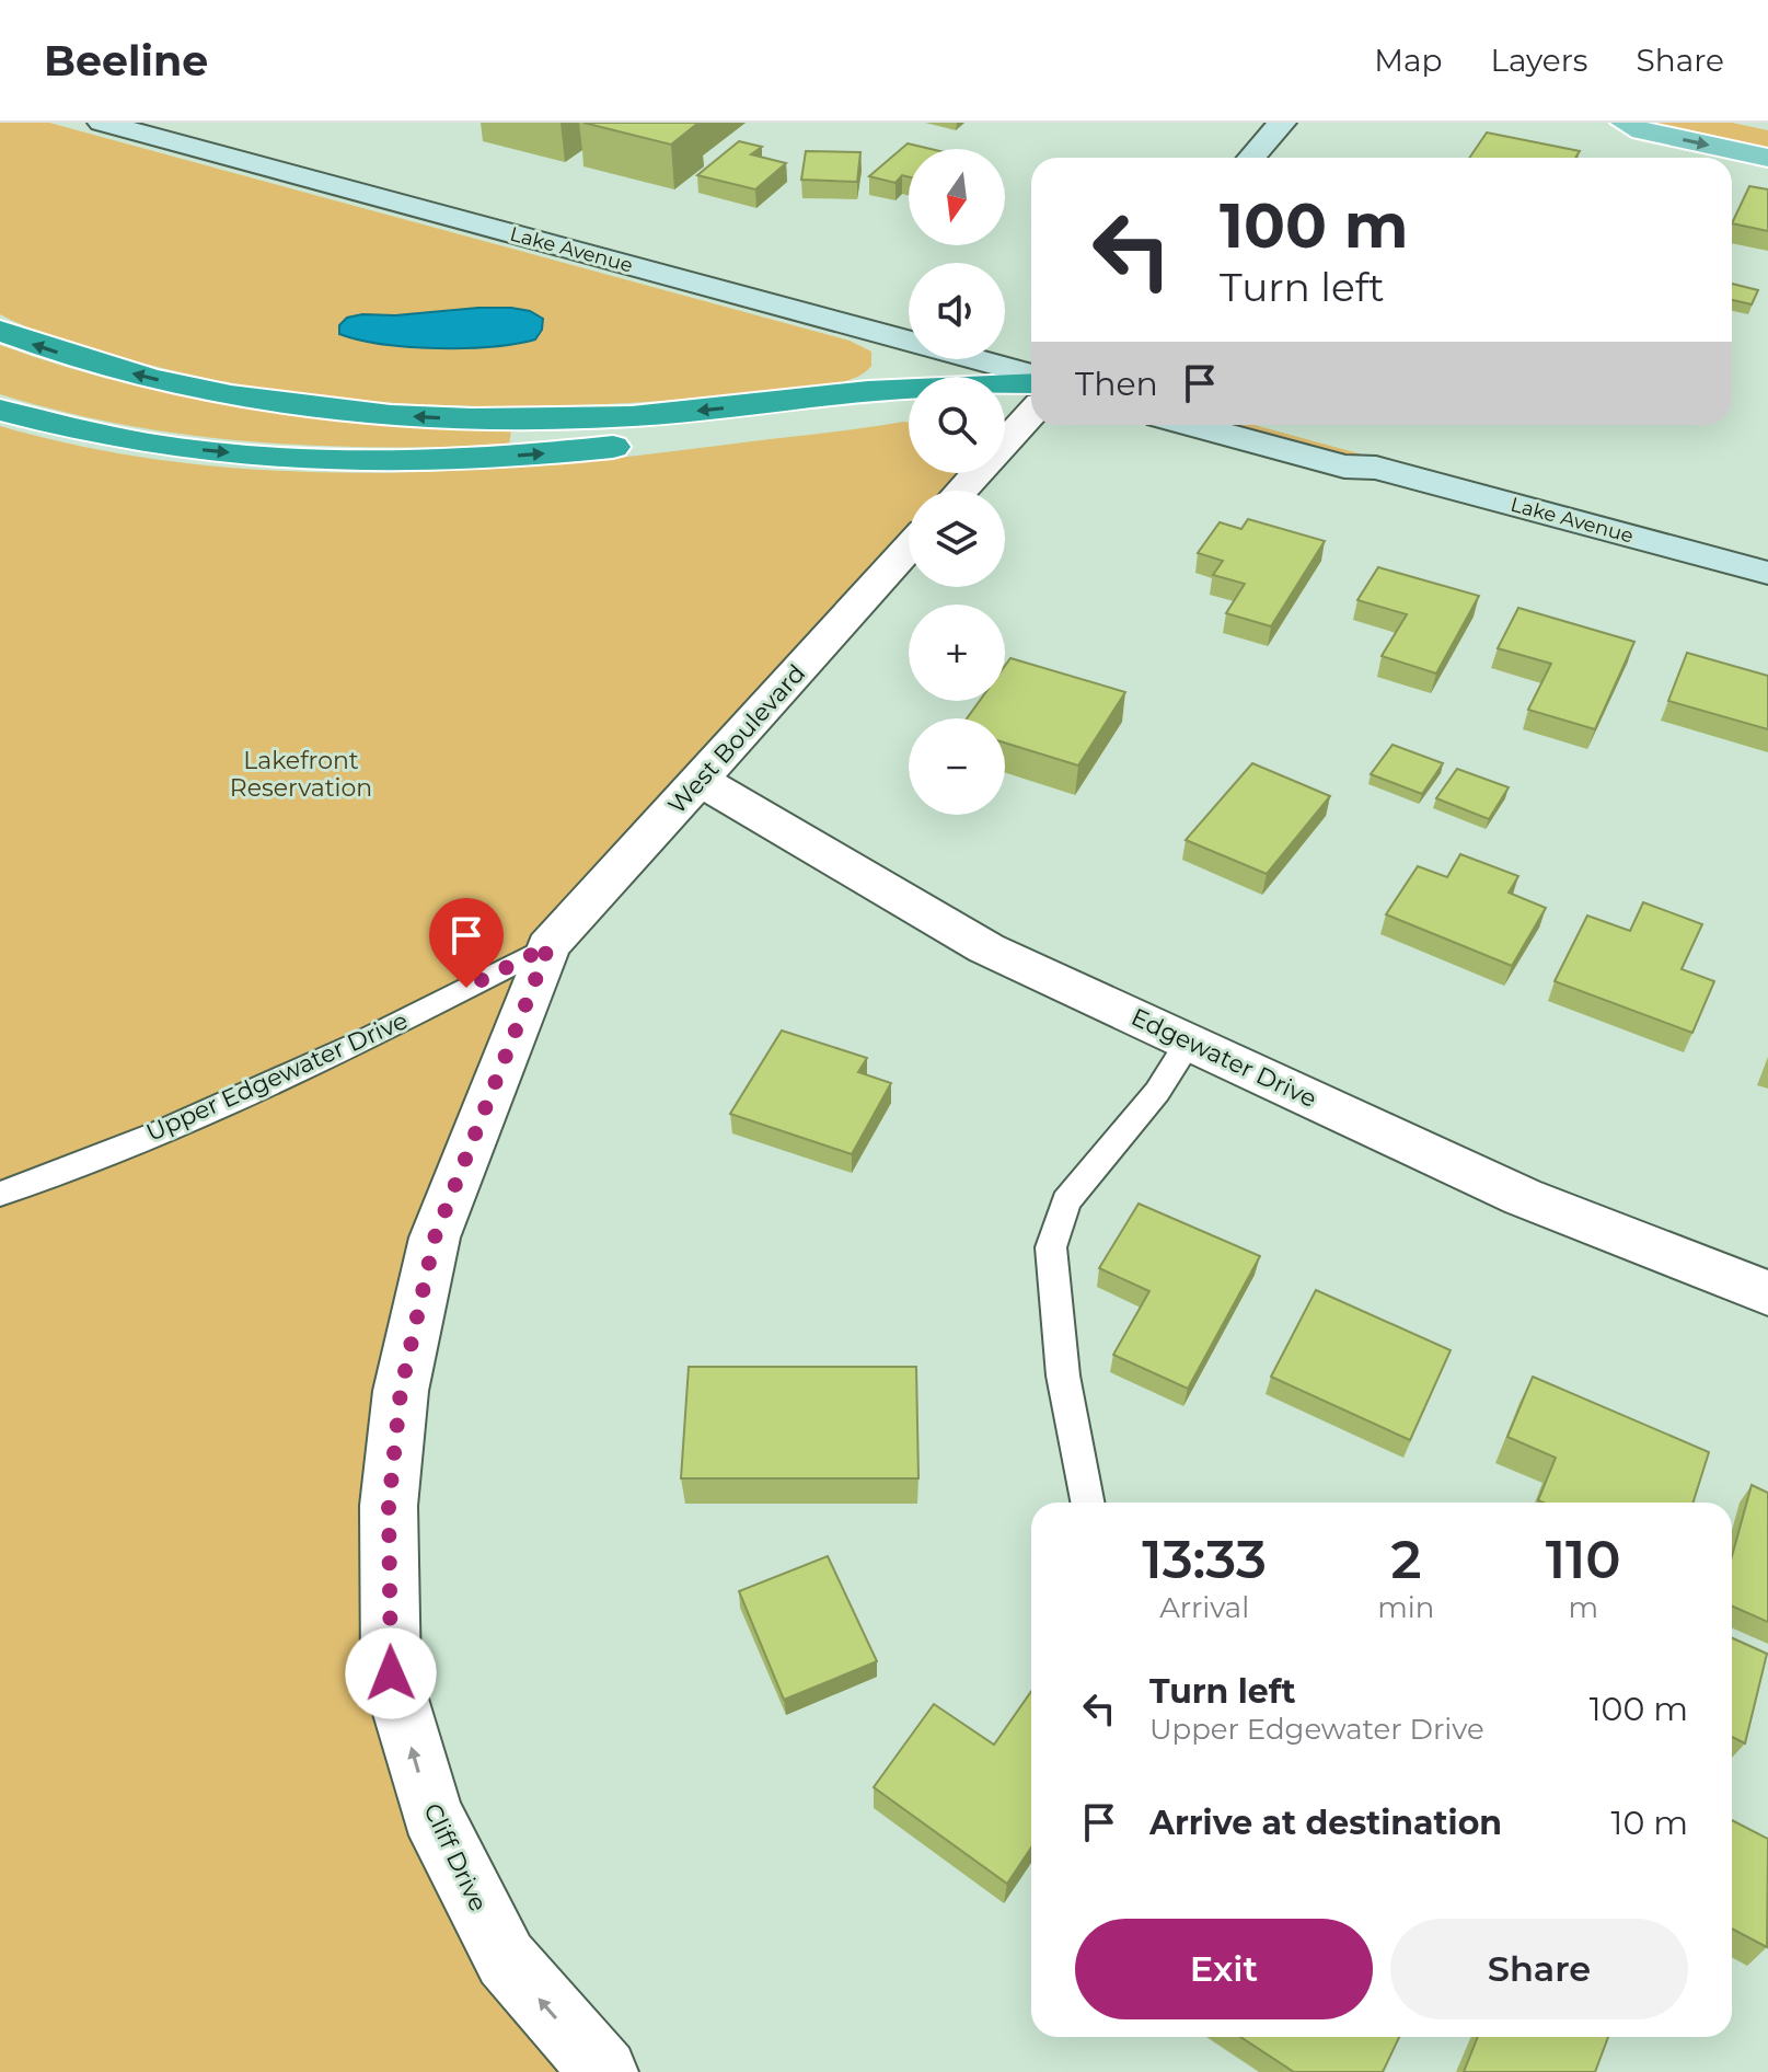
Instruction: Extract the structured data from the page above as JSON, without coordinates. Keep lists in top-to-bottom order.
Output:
{
  "streets": {
    "street": [
      "Lake Avenue",
      "West Boulevard",
      "Edgewater Drive",
      "Cliff Drive"
    ],
    "lane": ["Upper Edgewater Drive"]
  },
  "crossings": [
    ["West Boulevard", "Edgewater Drive"],
    ["West Boulevard", "Upper Edgewater Drive"],
    ["West Boulevard", "Cliff Drive"],
    ["Upper Edgewater Drive", "Cliff Drive"]
  ],
  "one_way": ["Cliff Drive"],
  "parks": ["Lakefront Reservation"],
  "north": "bottom",
  "page": {
    "header": "Beeline",
    "nav": ["Map", "Layers", "Share"],
    "map_buttons": ["+", "−"],
    "turn": ["100 m", "Turn left"],
    "then": "Then",
    "eta": [
      "13:33",
      "Arrival",
      "2",
      "min",
      "110",
      "m"
    ],
    "list": [
      {
        "name": "Turn left",
        "note": "Upper Edgewater Drive",
        "value": "100 m"
      },
      {
        "name": "Arrive at destination",
        "value": "10 m"
      }
    ],
    "buttons": ["Exit", "Share"]
  }
}
